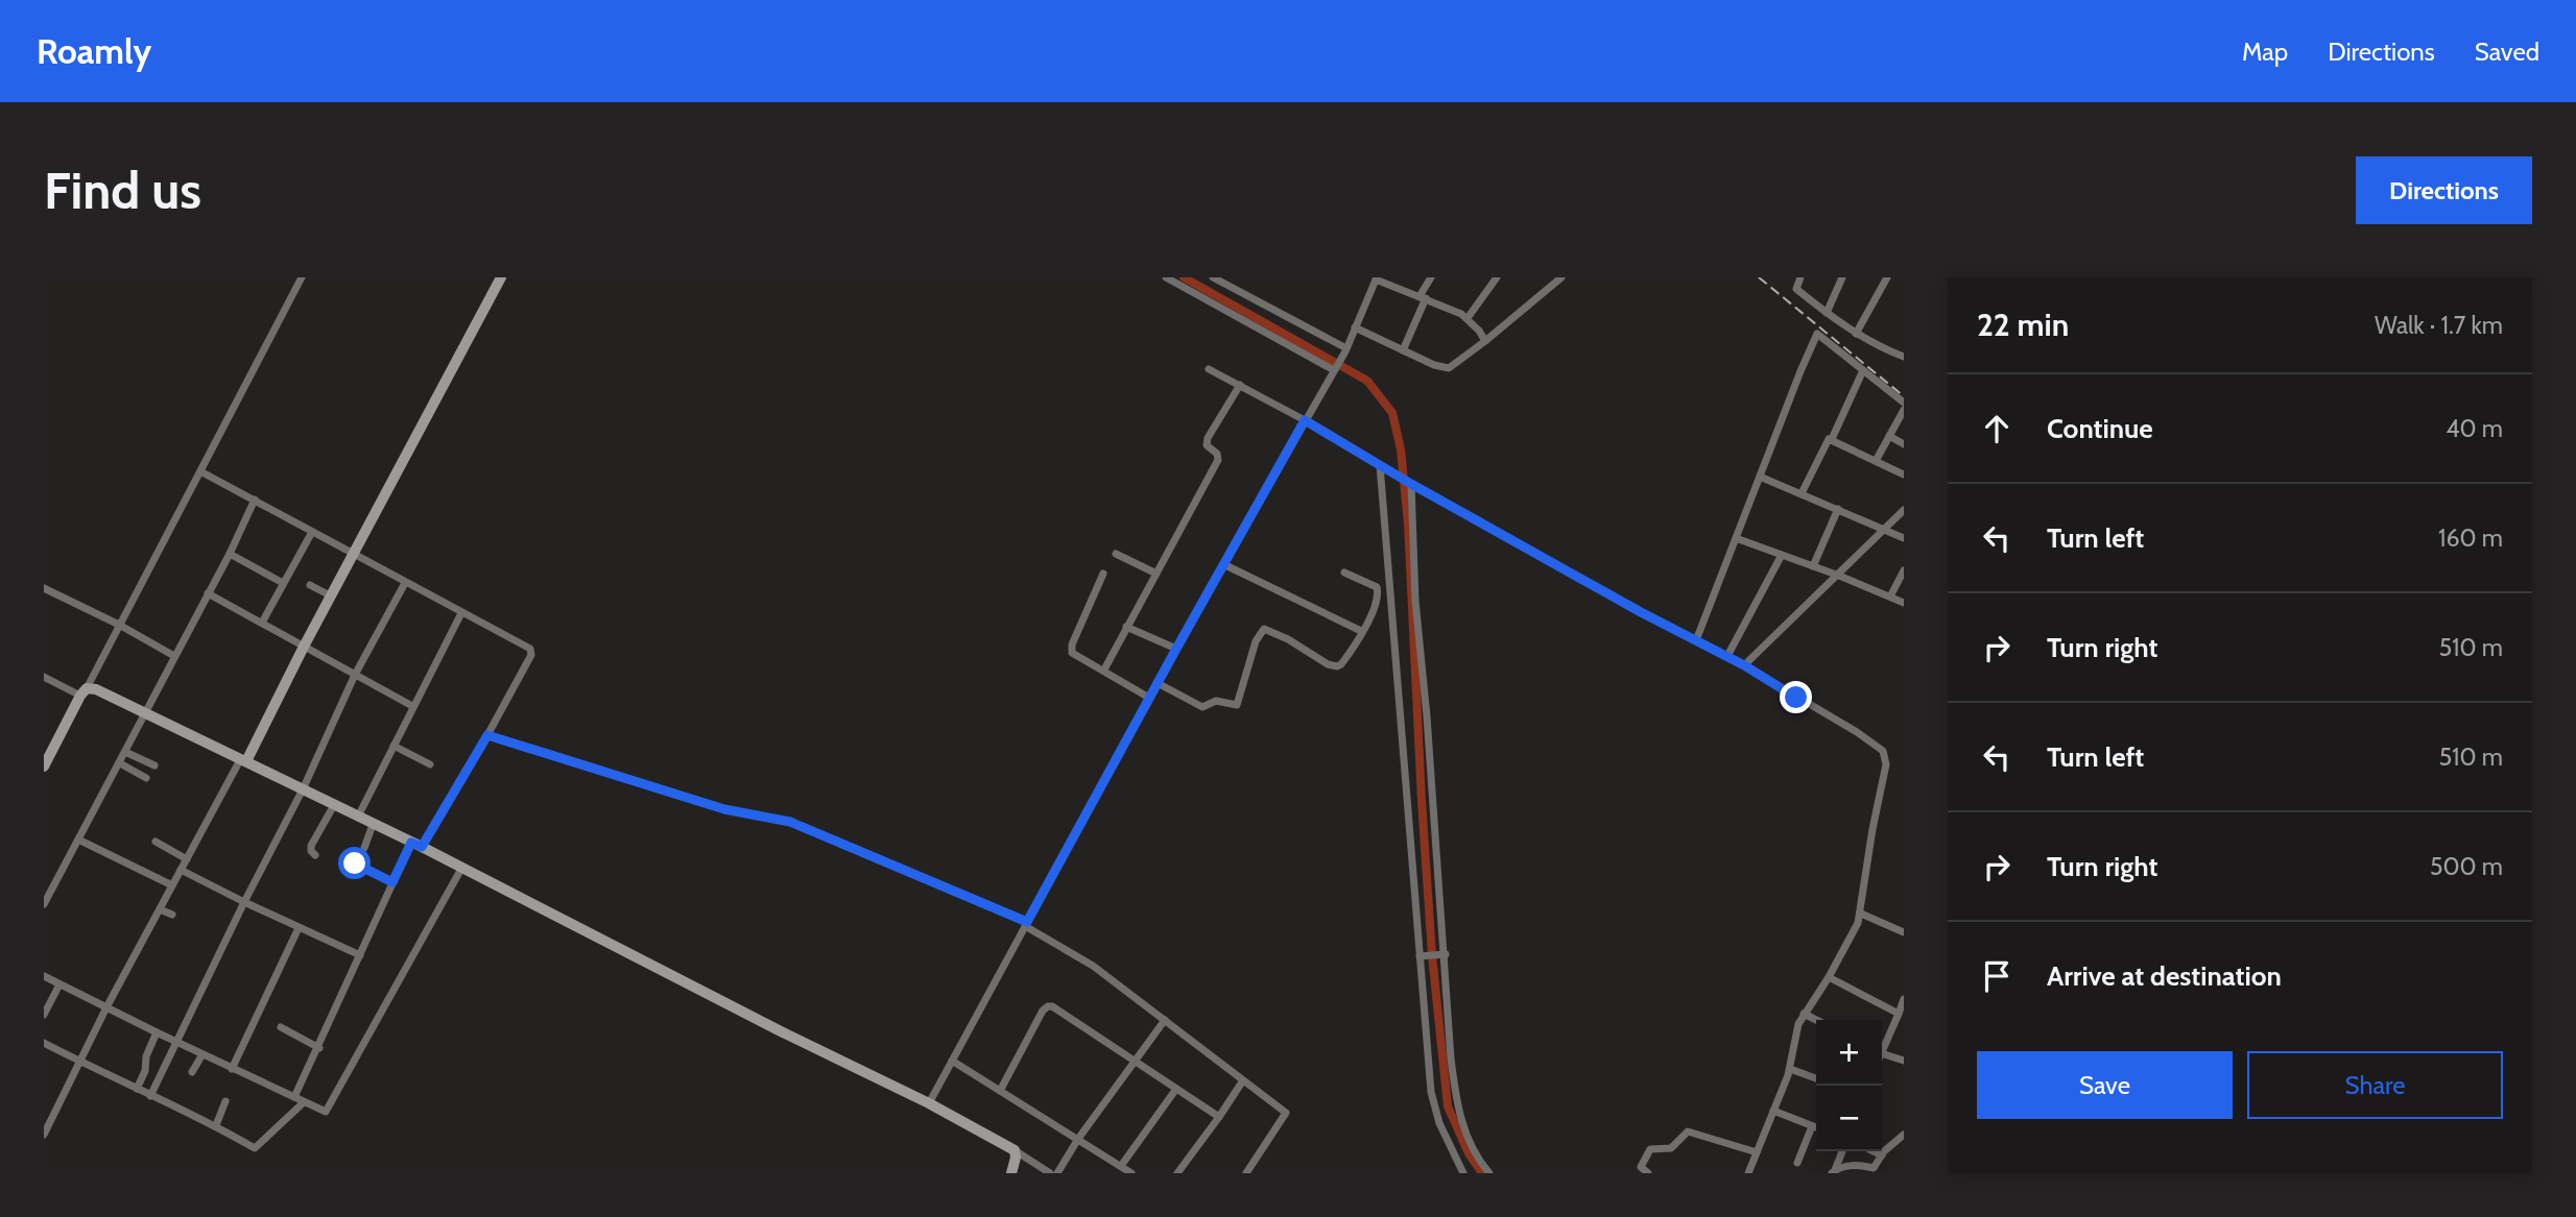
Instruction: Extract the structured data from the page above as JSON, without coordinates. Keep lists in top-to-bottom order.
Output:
{
  "page": {
    "header": "Roamly",
    "nav": ["Map", "Directions", "Saved"],
    "buttons": [
      "Directions",
      ["Save", "Share"]
    ],
    "title": "Find us",
    "heading": ["22 min", "Walk · 1.7 km"],
    "list": [
      ["Continue", "40 m"],
      ["Turn left", "160 m"],
      ["Turn right", "510 m"],
      ["Turn left", "510 m"],
      ["Turn right", "500 m"],
      "Arrive at destination"
    ],
    "map_buttons": ["+", "−"]
  }
}
